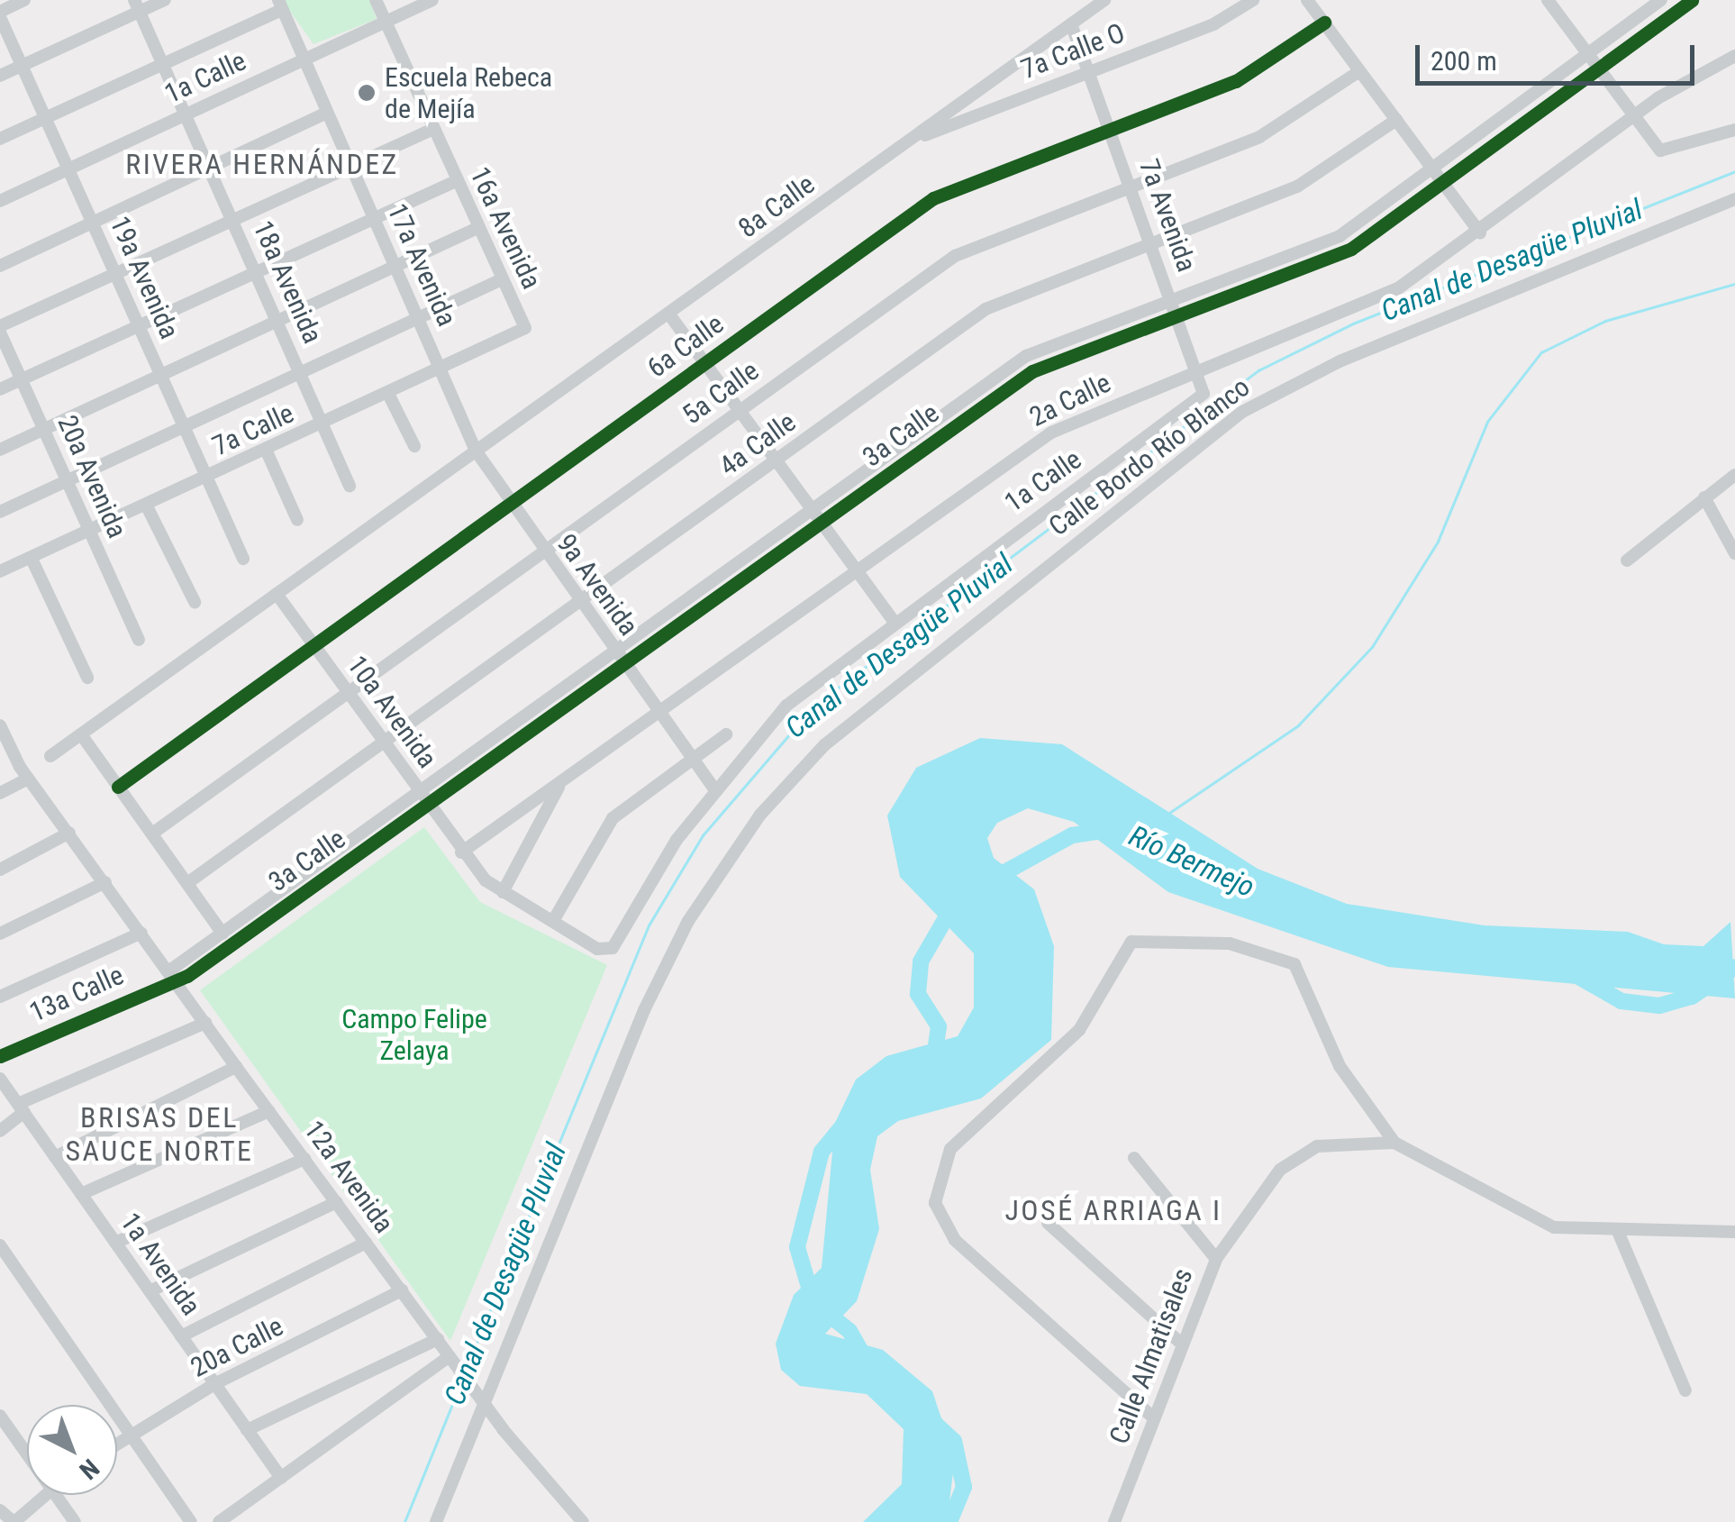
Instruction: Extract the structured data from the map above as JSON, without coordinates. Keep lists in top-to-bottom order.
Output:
{
  "streets": {
    "street": [
      "7a Calle O",
      "1a Calle",
      "8a Calle",
      "7a Avenida",
      "16a Avenida",
      "17a Avenida",
      "19a Avenida",
      "18a Avenida",
      "6a Calle",
      "5a Calle",
      "2a Calle",
      "7a Calle",
      "3a Calle",
      "4a Calle",
      "Calle Bordo Río Blanco",
      "20a Avenida",
      "9a Avenida",
      "10a Avenida",
      "13a Calle",
      "12a Avenida",
      "1a Avenida",
      "20a Calle",
      "Calle Almatisales"
    ]
  },
  "crossings": [
    ["7a Calle O", "8a Calle"],
    ["7a Calle O", "7a Avenida"],
    ["1a Calle", "7a Avenida"],
    ["1a Calle", "16a Avenida"],
    ["1a Calle", "17a Avenida"],
    ["1a Calle", "19a Avenida"],
    ["1a Calle", "18a Avenida"],
    ["1a Calle", "2a Calle"],
    ["8a Calle", "7a Avenida"],
    ["8a Calle", "17a Avenida"],
    ["8a Calle", "9a Avenida"],
    ["8a Calle", "10a Avenida"],
    ["7a Avenida", "6a Calle"],
    ["7a Avenida", "5a Calle"],
    ["7a Avenida", "2a Calle"],
    ["7a Avenida", "3a Calle"],
    ["7a Avenida", "4a Calle"],
    ["16a Avenida", "7a Calle"],
    ["17a Avenida", "7a Calle"],
    ["17a Avenida", "9a Avenida"],
    ["19a Avenida", "7a Calle"],
    ["18a Avenida", "7a Calle"],
    ["6a Calle", "9a Avenida"],
    ["6a Calle", "10a Avenida"],
    ["5a Calle", "9a Avenida"],
    ["5a Calle", "10a Avenida"],
    ["2a Calle", "9a Avenida"],
    ["2a Calle", "10a Avenida"],
    ["7a Calle", "20a Avenida"],
    ["3a Calle", "9a Avenida"],
    ["3a Calle", "10a Avenida"],
    ["3a Calle", "13a Calle"],
    ["3a Calle", "12a Avenida"],
    ["4a Calle", "9a Avenida"],
    ["4a Calle", "10a Avenida"],
    ["Calle Bordo Río Blanco", "12a Avenida"],
    ["9a Avenida", "10a Avenida"],
    ["13a Calle", "12a Avenida"],
    ["12a Avenida", "20a Calle"],
    ["1a Avenida", "20a Calle"]
  ],
  "districts": ["RIVERA HERNÁNDEZ", "BRISAS DEL SAUCE NORTE", "JOSÉ ARRIAGA I"],
  "water": ["Canal de Desagüe Pluvial", "Río Bermejo"],
  "parks": ["Campo Felipe Zelaya"],
  "places": ["Escuela Rebeca de Mejía"],
  "scale_bar": "200 m",
  "north": "bottom right"
}
